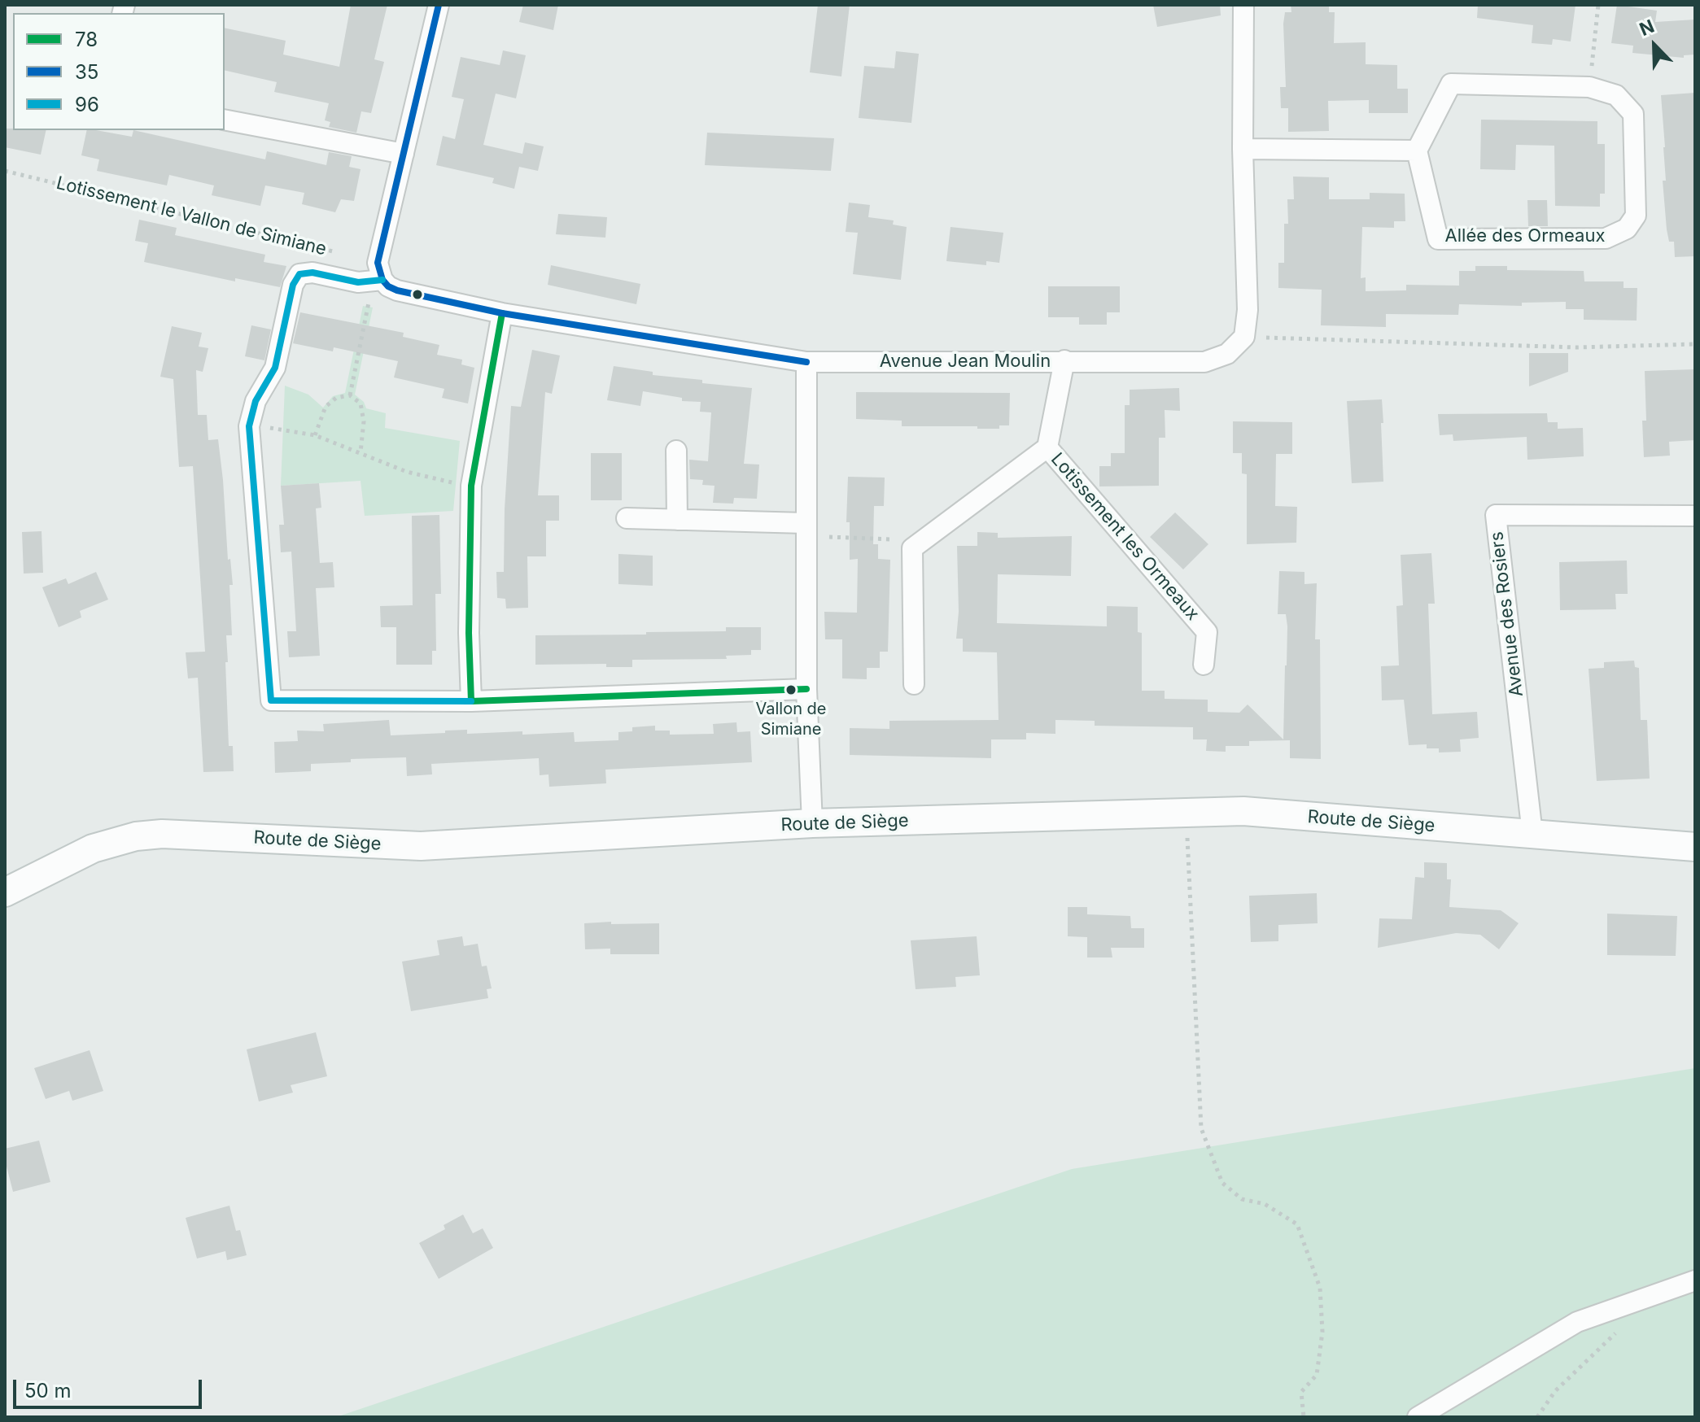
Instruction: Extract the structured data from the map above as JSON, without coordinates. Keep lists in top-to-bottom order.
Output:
{
  "streets": {
    "street": [
      "Lotissement le Vallon de Simiane",
      "Allée des Ormeaux",
      "Avenue Jean Moulin",
      "Lotissement les Ormeaux",
      "Avenue des Rosiers",
      "Route de Siège"
    ]
  },
  "crossings": [
    ["Lotissement le Vallon de Simiane", "Avenue Jean Moulin"],
    ["Avenue Jean Moulin", "Lotissement les Ormeaux"],
    ["Avenue des Rosiers", "Route de Siège"]
  ],
  "places": ["Vallon de Simiane"],
  "lines": ["transit line 35", "transit line 96", "transit line 78"],
  "legend": ["78", "35", "96"],
  "scale_bar": "50 m",
  "north": "top left"
}
